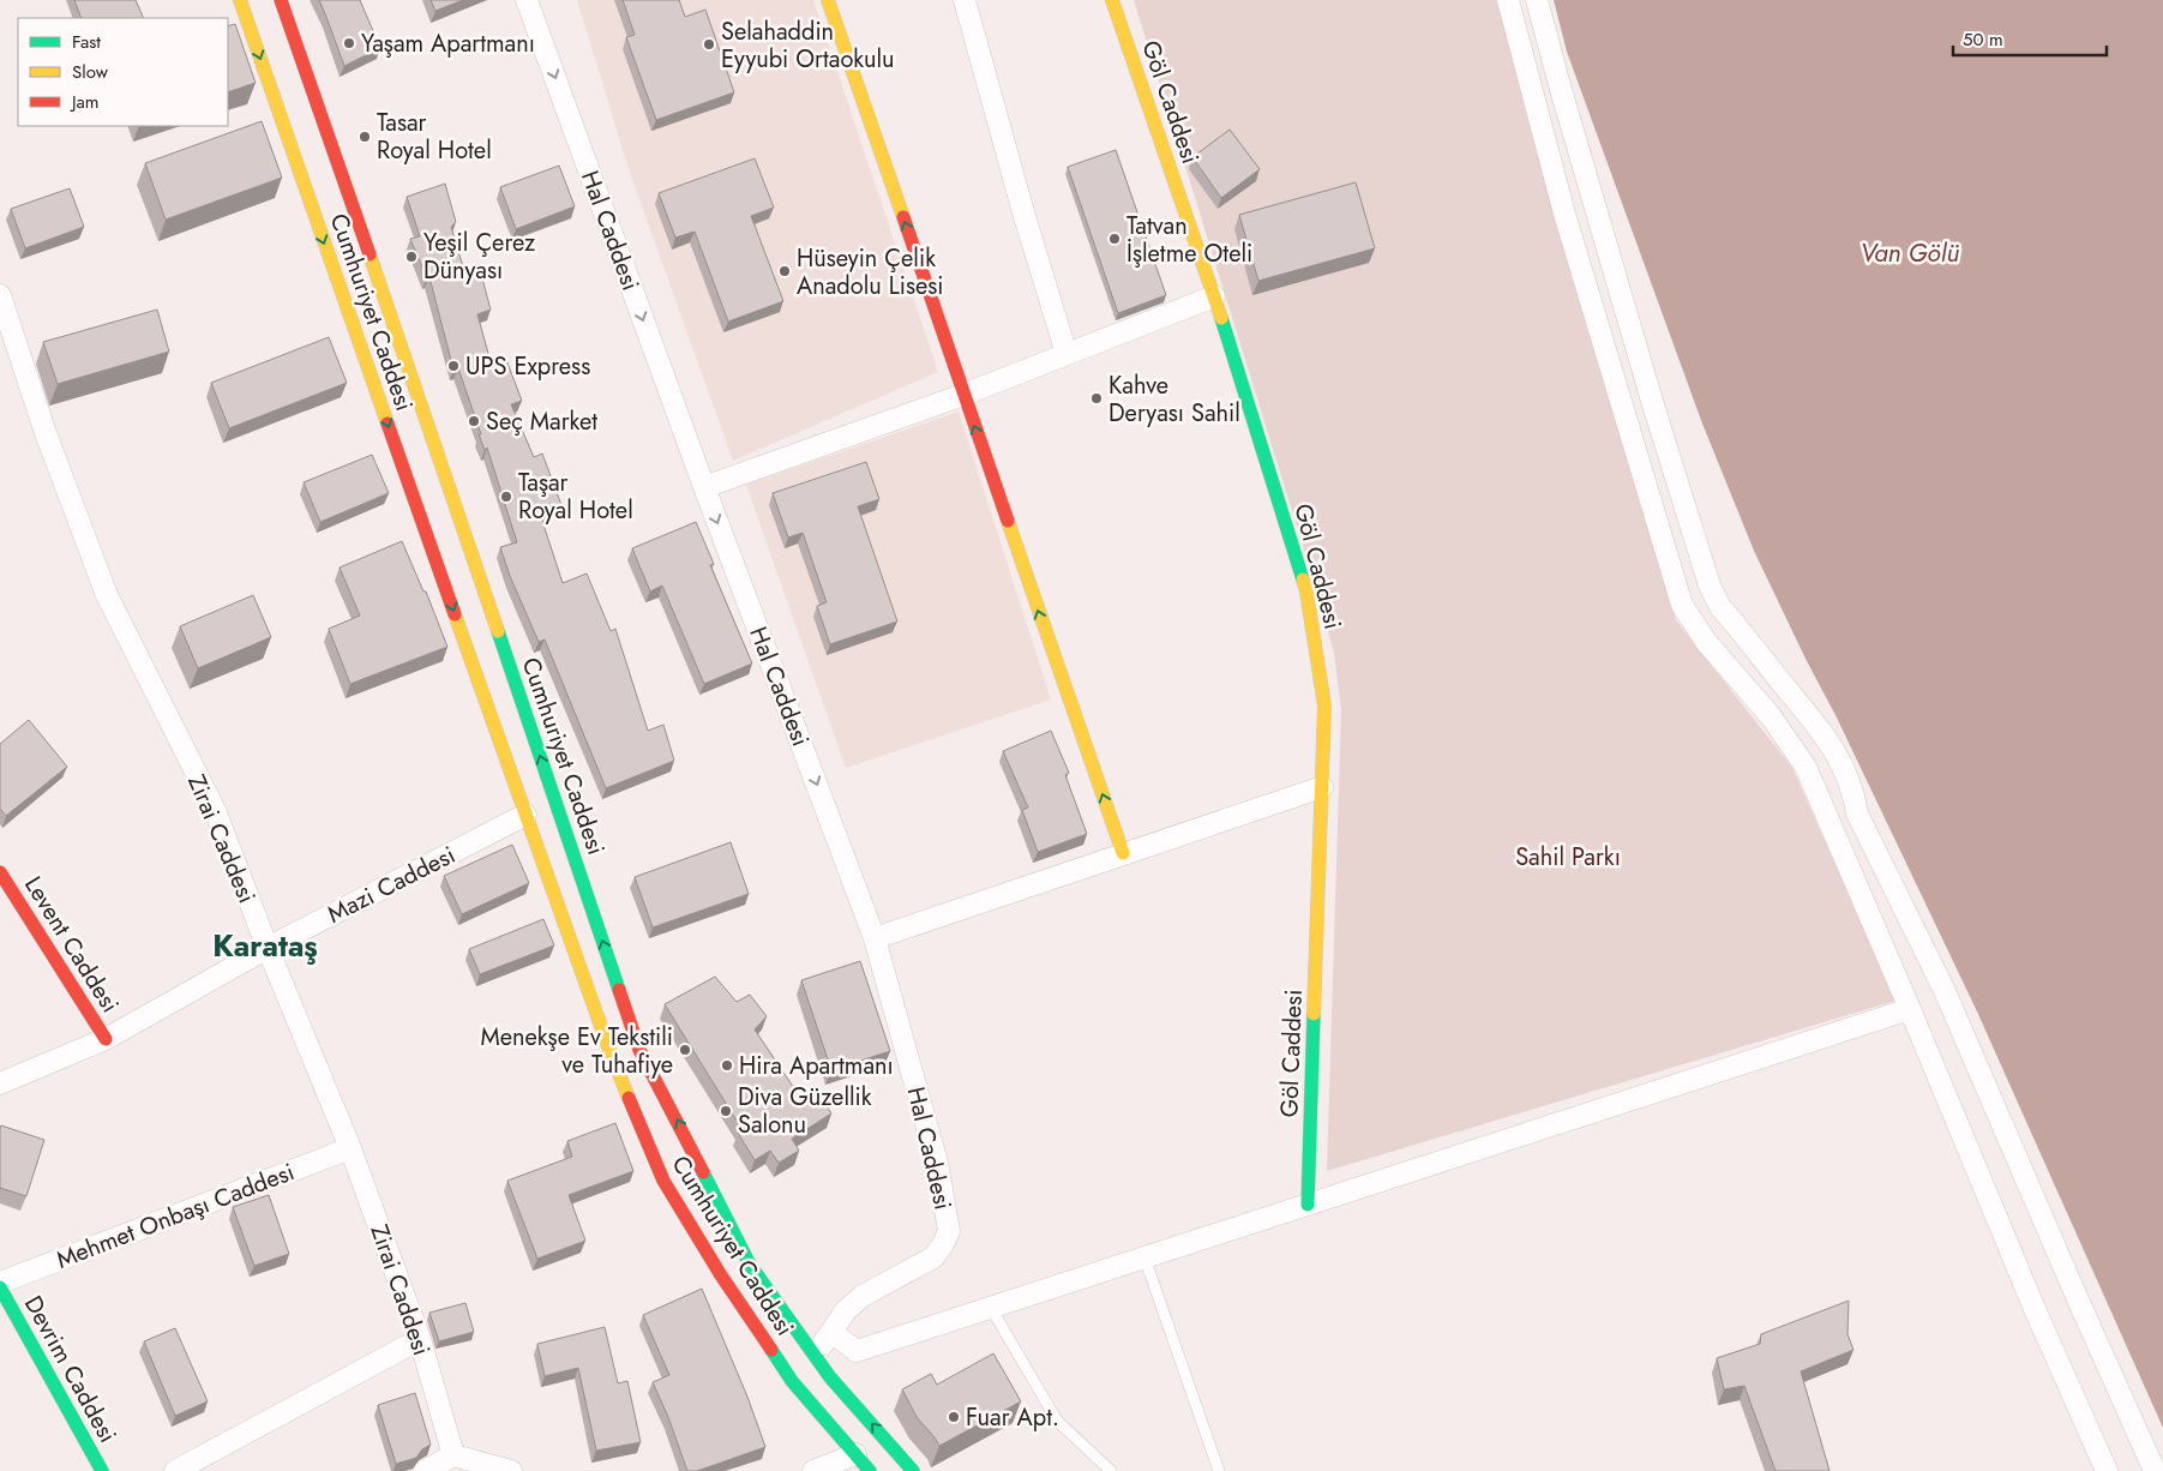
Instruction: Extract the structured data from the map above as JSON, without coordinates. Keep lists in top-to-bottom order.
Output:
{
  "streets": {
    "main road": [
      "Göl Caddesi",
      "Cumhuriyet Caddesi",
      "Levent Caddesi",
      "Devrim Caddesi"
    ],
    "street": [
      "Hal Caddesi",
      "Zirai Caddesi",
      "Mazi Caddesi",
      "Mehmet Onbaşı Caddesi"
    ]
  },
  "crossings": [
    ["Hal Caddesi", "Cumhuriyet Caddesi"],
    ["Cumhuriyet Caddesi", "Mazi Caddesi"],
    ["Zirai Caddesi", "Mazi Caddesi"],
    ["Zirai Caddesi", "Mehmet Onbaşı Caddesi"],
    ["Mazi Caddesi", "Levent Caddesi"]
  ],
  "one_way": ["Hal Caddesi"],
  "districts": ["Karataş"],
  "water": ["Van Gölü"],
  "parks": ["Sahil Parkı"],
  "places": [
    "Yaşam Apartmanı",
    "Selahaddin Eyyubi Ortaokulu",
    "Tasar Royal Hotel",
    "Tatvan İşletme Oteli",
    "Yeşil Çerez Dünyası",
    "Hüseyin Çelik Anadolu Lisesi",
    "UPS Express",
    "Kahve Deryası Sahil",
    "Seç Market",
    "Taşar Royal Hotel",
    "Menekşe Ev Tekstili ve Tuhafiye",
    "Hira Apartmanı",
    "Diva Güzellik Salonu",
    "Fuar Apt."
  ],
  "legend": ["Fast", "Slow", "Jam"],
  "scale_bar": "50 m"
}
